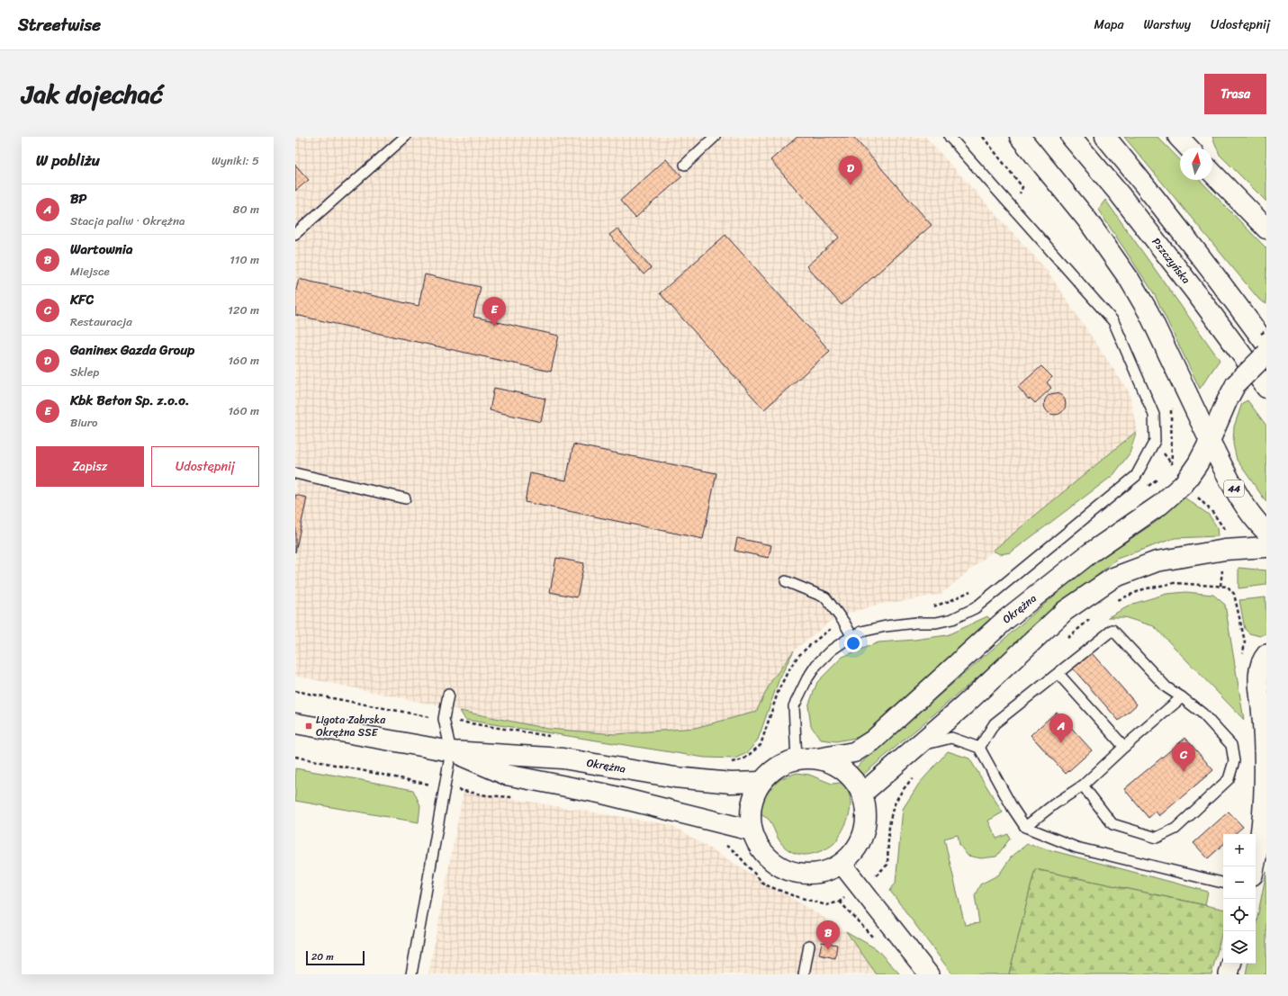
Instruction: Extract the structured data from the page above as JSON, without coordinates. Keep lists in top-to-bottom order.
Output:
{
  "streets": {
    "street": ["Pszczyńska", "44", "Okrężna"]
  },
  "crossings": [
    ["44", "Okrężna"]
  ],
  "places": {
    "transit": ["Ligota Zabrska Okrężna SSE"]
  },
  "scale_bar": "20 m",
  "north": "top",
  "page": {
    "header": "Streetwise",
    "nav": ["Mapa", "Warstwy", "Udostępnij"],
    "title": "Jak dojechać",
    "buttons": [
      "Trasa",
      ["Zapisz", "Udostępnij"]
    ],
    "heading": ["W pobliżu", "Wyniki: 5"],
    "pins": [
      "D",
      "E",
      "A",
      "C",
      "B"
    ],
    "list": [
      {
        "mark": "A",
        "name": "BP",
        "note": "Stacja paliw · Okrężna",
        "value": "80 m"
      },
      {
        "mark": "B",
        "name": "Wartownia",
        "note": "Miejsce",
        "value": "110 m"
      },
      {
        "mark": "C",
        "name": "KFC",
        "note": "Restauracja",
        "value": "120 m"
      },
      {
        "mark": "D",
        "name": "Ganinex Gazda Group",
        "note": "Sklep",
        "value": "160 m"
      },
      {
        "mark": "E",
        "name": "Kbk Beton Sp. z.o.o.",
        "note": "Biuro",
        "value": "160 m"
      }
    ],
    "map_buttons": ["+", "−"],
    "scale": "20 m"
  }
}
